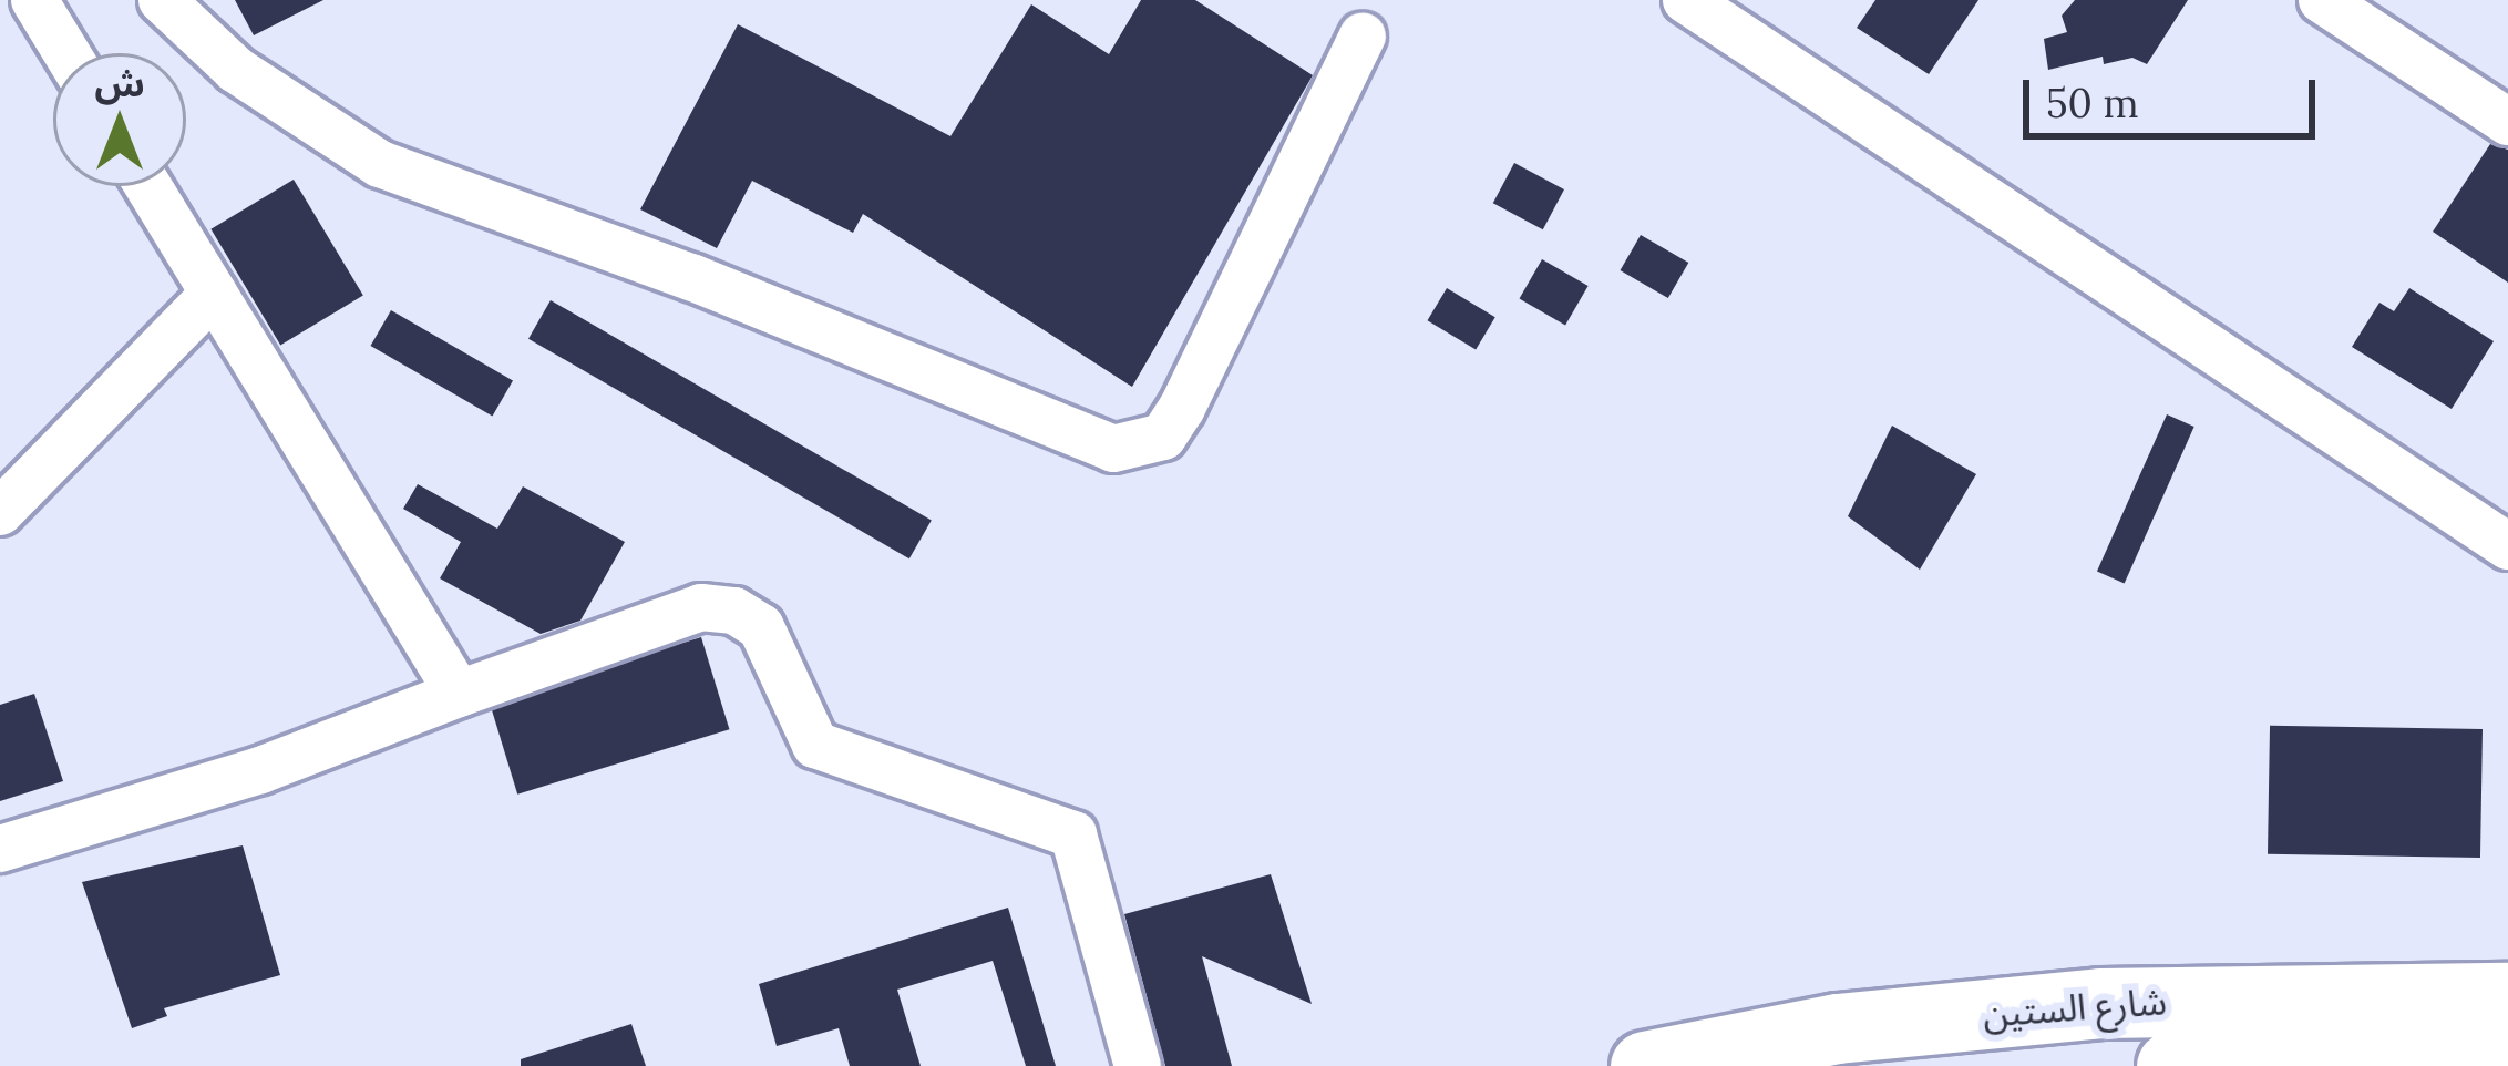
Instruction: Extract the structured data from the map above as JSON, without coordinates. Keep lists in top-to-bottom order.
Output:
{
  "streets": {
    "highway": ["شارع الستين"]
  },
  "scale_bar": "50 m",
  "north": "top"
}
